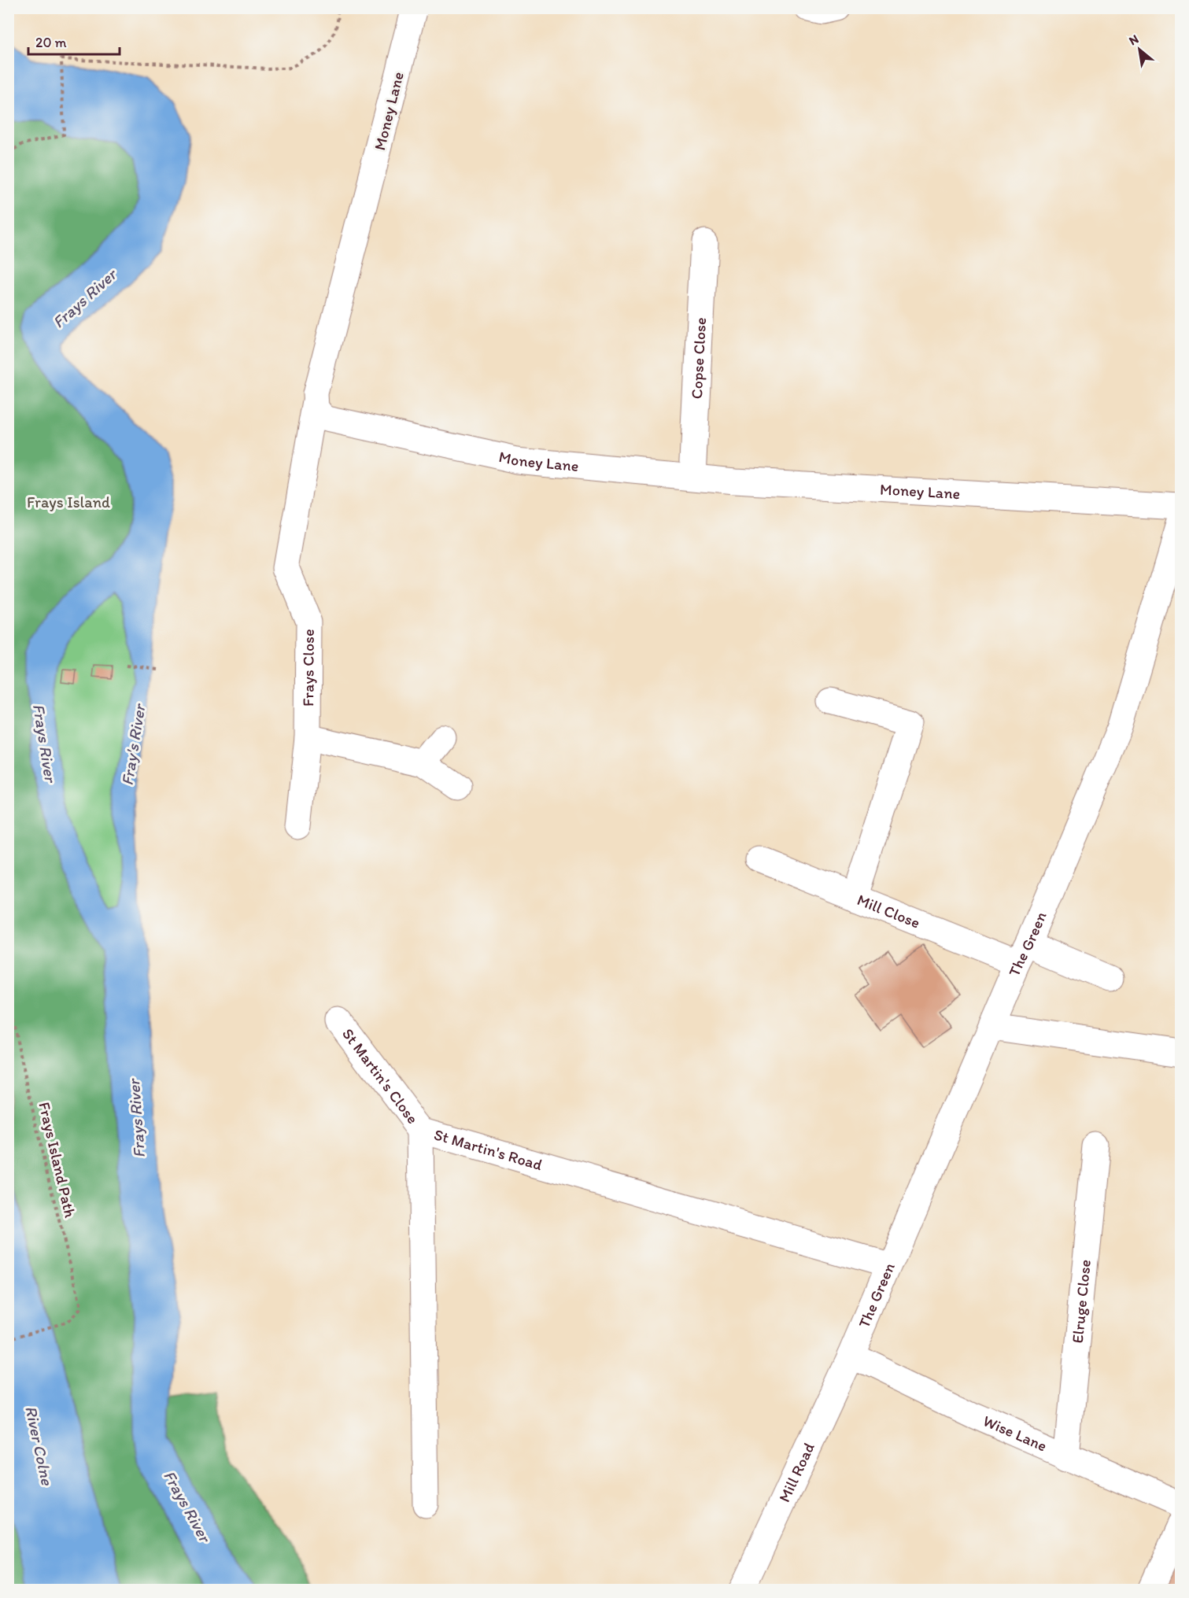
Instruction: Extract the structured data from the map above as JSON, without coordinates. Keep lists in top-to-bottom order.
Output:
{
  "streets": {
    "street": [
      "Money Lane",
      "Copse Close",
      "Frays Close",
      "Mill Close",
      "The Green",
      "St Martin's Close",
      "St Martin's Road",
      "Elruge Close",
      "Wise Lane",
      "Mill Road"
    ],
    "path": ["Frays Island Path"]
  },
  "crossings": [
    ["Money Lane", "Copse Close"],
    ["Money Lane", "Frays Close"],
    ["Mill Close", "The Green"],
    ["The Green", "St Martin's Road"],
    ["The Green", "Wise Lane"],
    ["The Green", "Mill Road"],
    ["St Martin's Close", "St Martin's Road"],
    ["Elruge Close", "Wise Lane"],
    ["Wise Lane", "Mill Road"]
  ],
  "water": ["Frays River", "Fray's River", "River Colne"],
  "parks": ["Frays Island"],
  "scale_bar": "20 m",
  "north": "top left"
}
